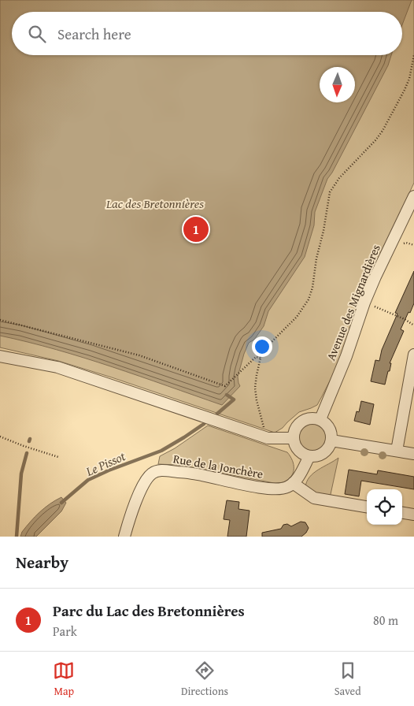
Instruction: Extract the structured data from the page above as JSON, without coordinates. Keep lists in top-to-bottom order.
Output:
{
  "streets": {
    "street": ["Avenue des Mignardières", "Rue de la Jonchère"]
  },
  "water": ["Lac des Bretonnières", "Le Pissot"],
  "north": "bottom",
  "page": {
    "search": "Search here",
    "pins": "1",
    "heading": "Nearby",
    "list": [
      {
        "mark": "1",
        "name": "Parc du Lac des Bretonnières",
        "note": "Park",
        "value": "80 m"
      }
    ],
    "nav": ["Map", "Directions", "Saved"]
  }
}
